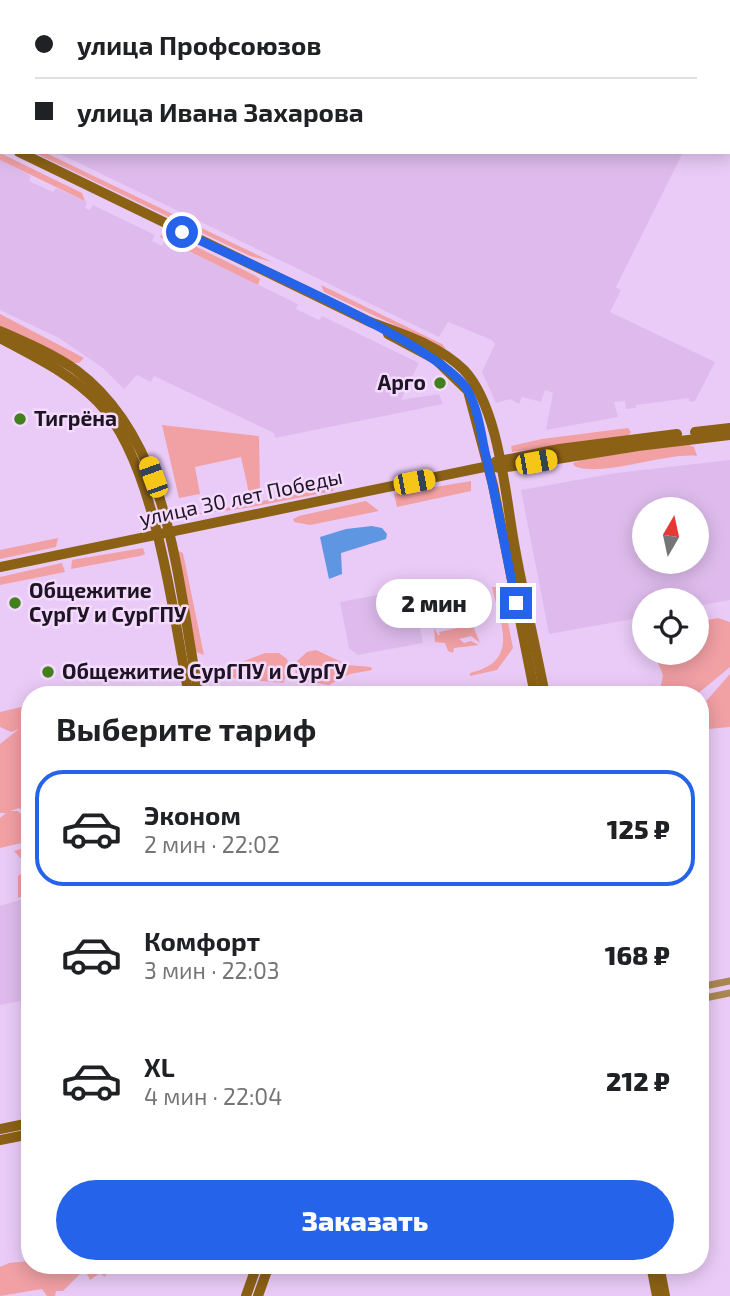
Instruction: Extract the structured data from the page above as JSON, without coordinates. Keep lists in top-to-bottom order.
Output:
{
  "streets": {
    "main road": ["улица 30 лет Победы"]
  },
  "places": [
    "Арго",
    "Тигрёна",
    "Общежитие СурГУ и СурГПУ",
    "Общежитие СурГПУ и СурГУ"
  ],
  "north": "top",
  "page": {
    "banner": ["улица Профсоюзов", "улица Ивана Захарова"],
    "bubble": "2 мин",
    "heading": "Выберите тариф",
    "list": [
      {
        "name": "Эконом",
        "note": "2 мин · 22:02",
        "value": "125 ₽"
      },
      {
        "name": "Комфорт",
        "note": "3 мин · 22:03",
        "value": "168 ₽"
      },
      {
        "name": "XL",
        "note": "4 мин · 22:04",
        "value": "212 ₽"
      }
    ],
    "buttons": "Заказать"
  }
}
